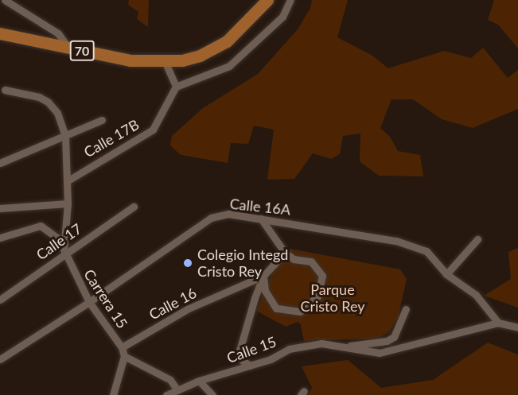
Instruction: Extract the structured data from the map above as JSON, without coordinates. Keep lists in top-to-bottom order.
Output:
{
  "streets": {
    "main road": ["70"],
    "street": [
      "Calle 17B",
      "Calle 16A",
      "Calle 17",
      "Carrera 15",
      "Calle 16",
      "Calle 15"
    ]
  },
  "crossings": [
    ["Calle 16A", "Carrera 15"],
    ["Calle 17", "Carrera 15"],
    ["Carrera 15", "Calle 16"]
  ],
  "parks": ["Parque Cristo Rey"],
  "places": ["Colegio Integd Cristo Rey"]
}
